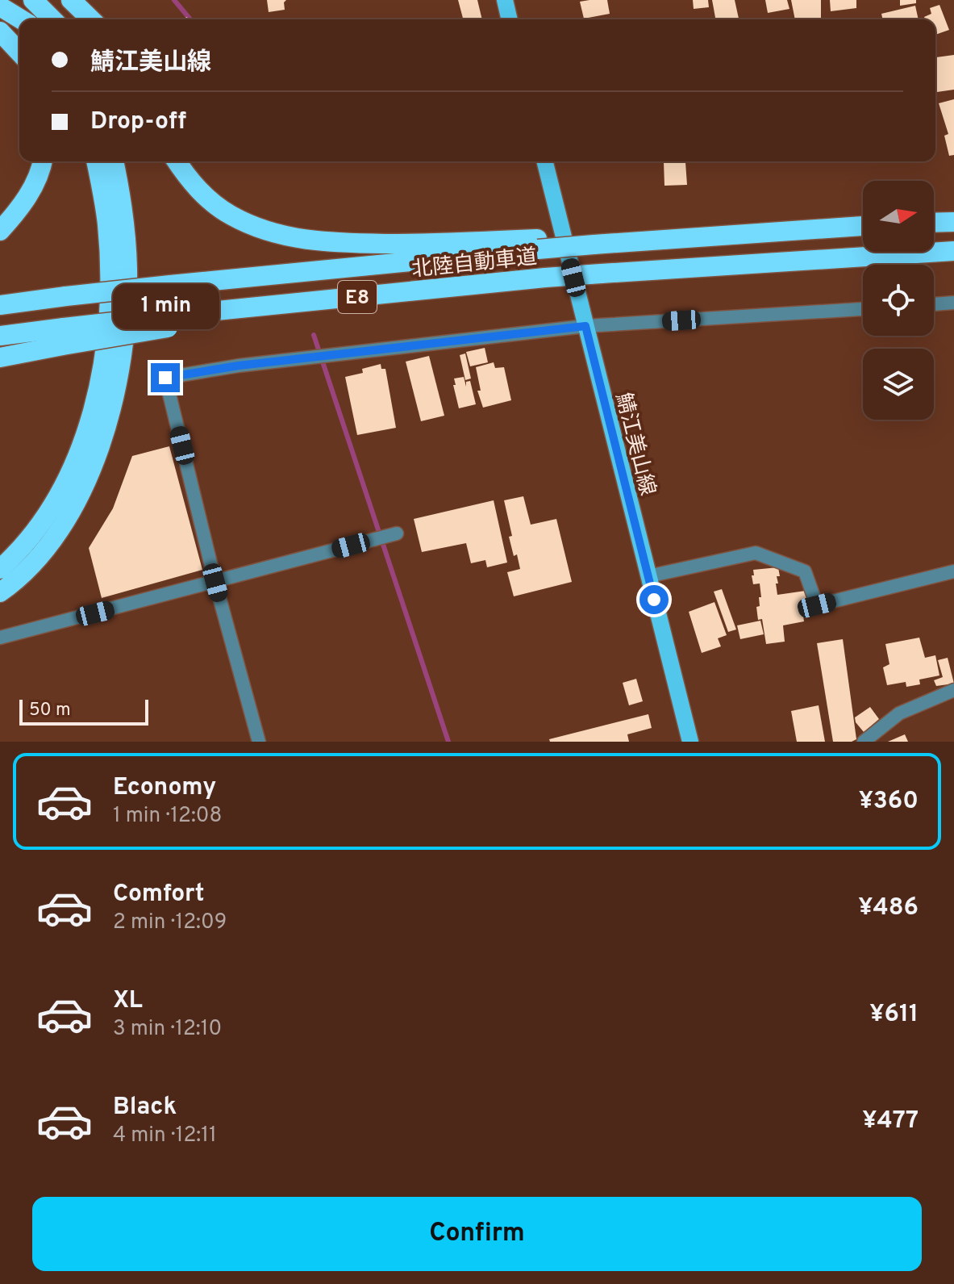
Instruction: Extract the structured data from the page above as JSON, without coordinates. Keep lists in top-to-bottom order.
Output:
{
  "streets": {
    "highway": ["北陸自動車道", "E8"],
    "main road": ["鯖江美山線"]
  },
  "scale_bar": "50 m",
  "north": "right",
  "page": {
    "banner": ["鯖江美山線", "Drop-off"],
    "bubble": "1 min",
    "scale": "50 m",
    "list": [
      {
        "name": "Economy",
        "note": "1 min · 12:08",
        "value": "¥360"
      },
      {
        "name": "Comfort",
        "note": "2 min · 12:09",
        "value": "¥486"
      },
      {
        "name": "XL",
        "note": "3 min · 12:10",
        "value": "¥611"
      },
      {
        "name": "Black",
        "note": "4 min · 12:11",
        "value": "¥477"
      }
    ],
    "buttons": "Confirm"
  }
}
